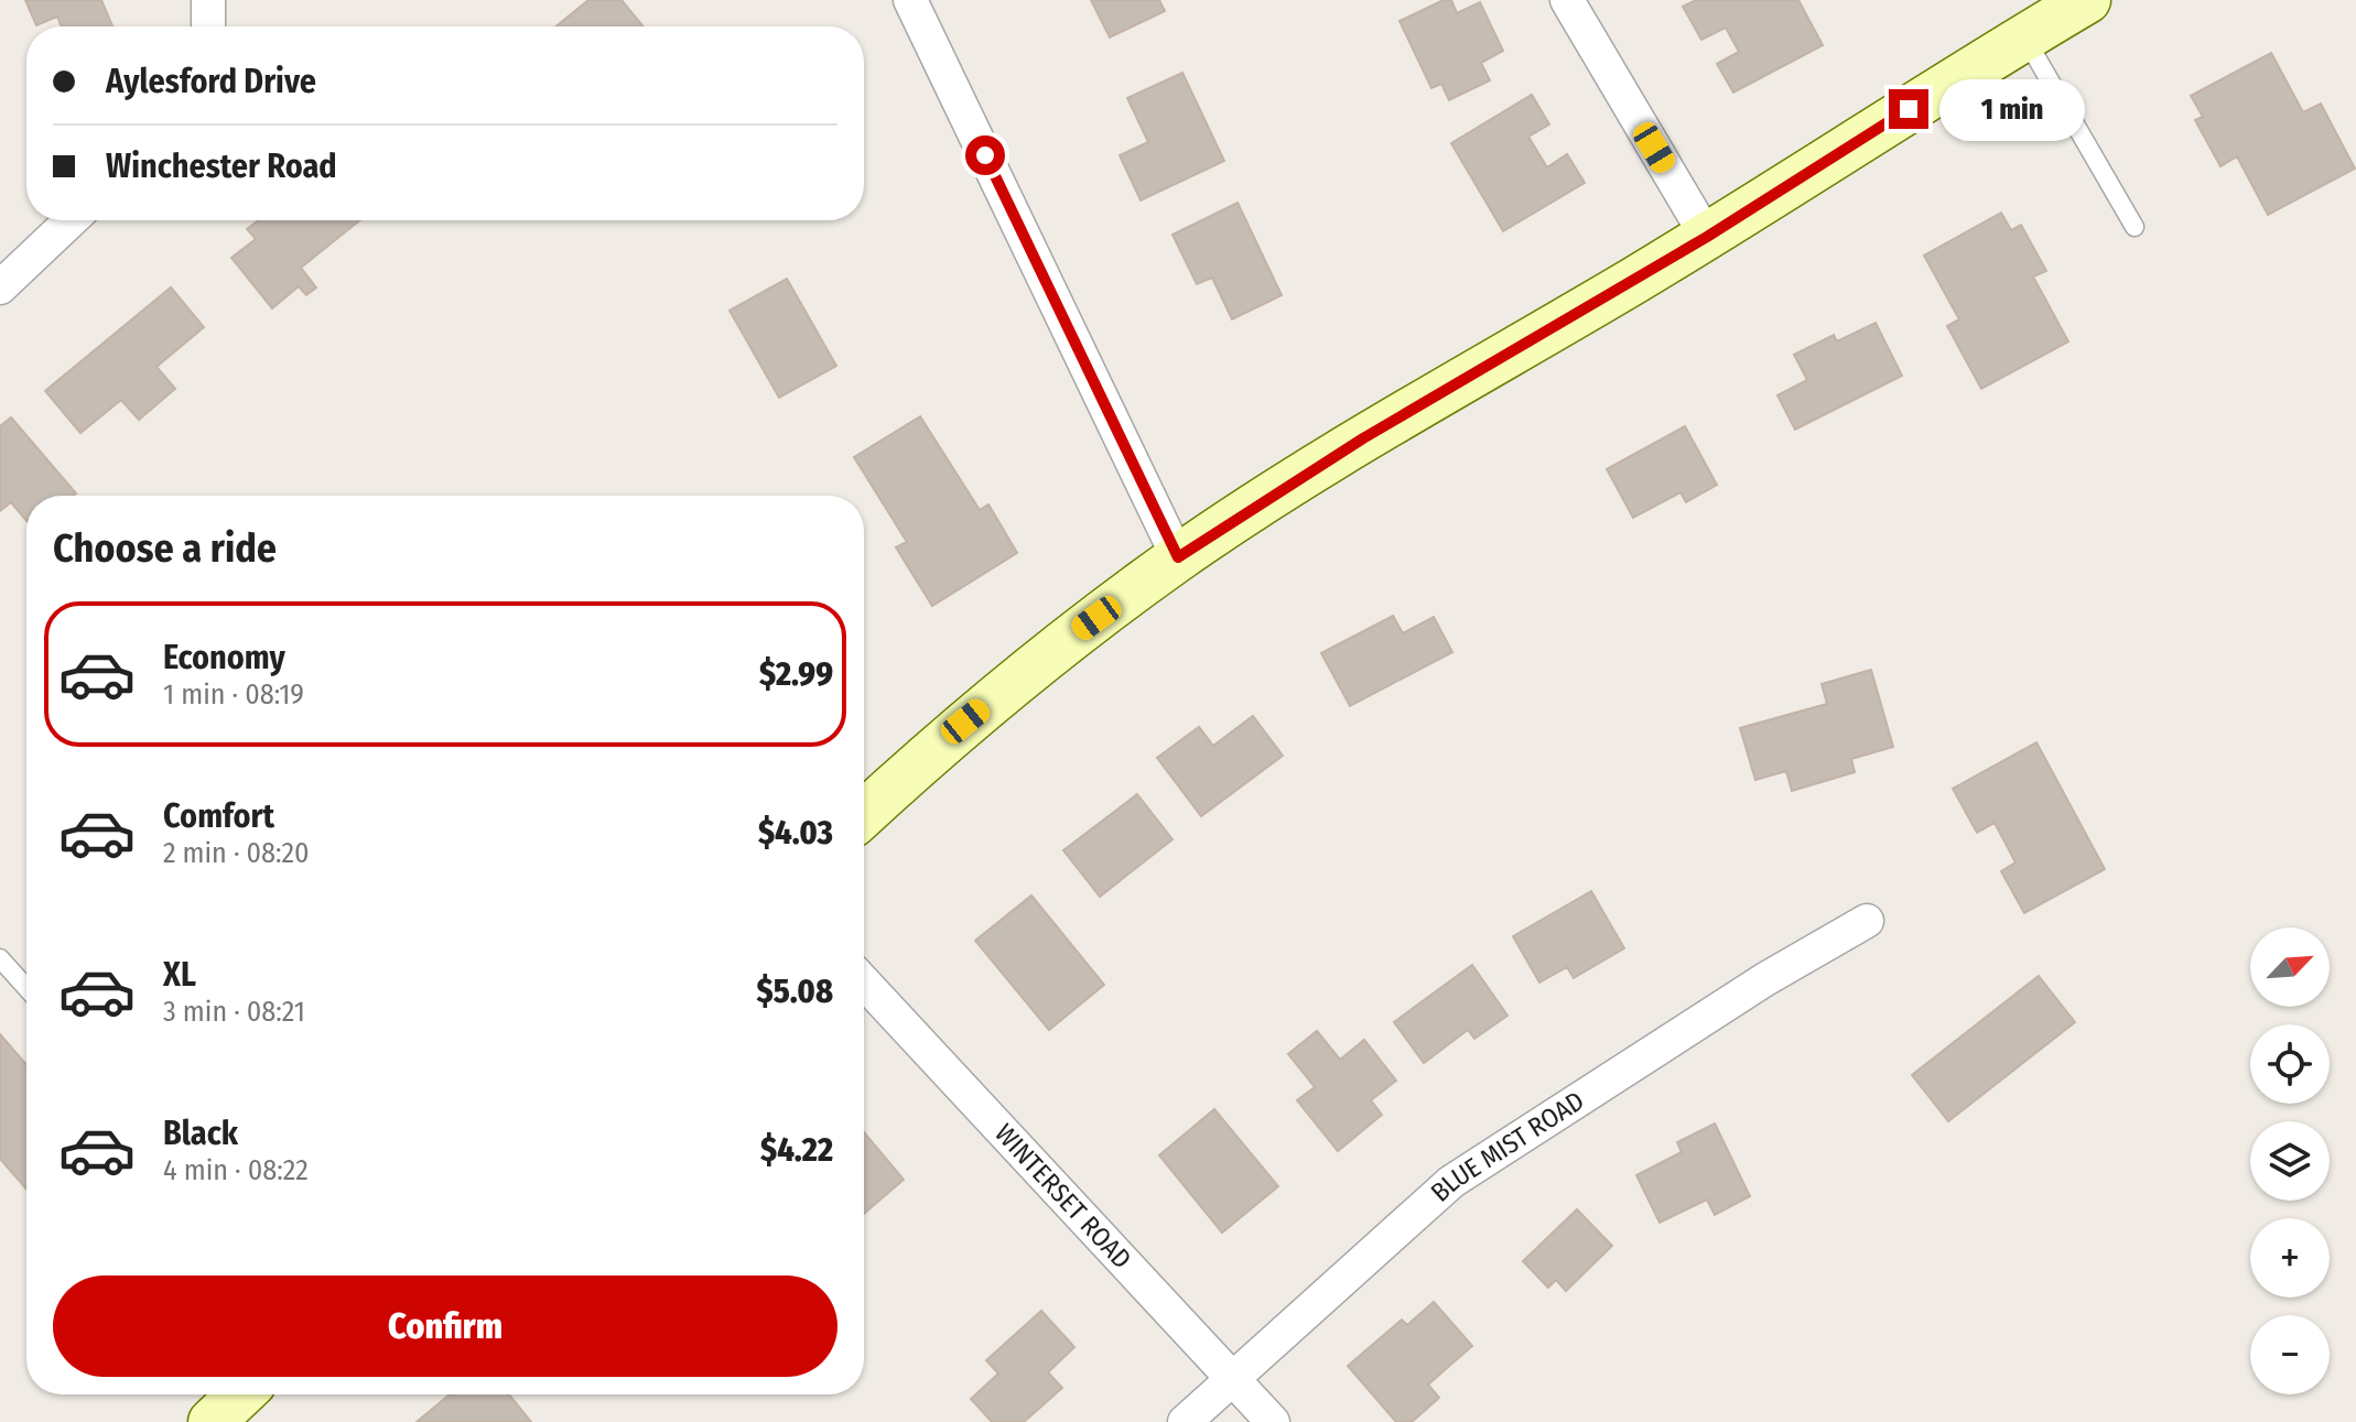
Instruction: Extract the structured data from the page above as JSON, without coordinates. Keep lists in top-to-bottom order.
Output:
{
  "streets": {
    "street": ["BLUE MIST ROAD", "WINTERSET ROAD"]
  },
  "crossings": [
    ["BLUE MIST ROAD", "WINTERSET ROAD"]
  ],
  "north": "top right",
  "page": {
    "banner": ["Aylesford Drive", "Winchester Road"],
    "bubble": "1 min",
    "heading": "Choose a ride",
    "list": [
      {
        "name": "Economy",
        "note": "1 min · 08:19",
        "value": "$2.99"
      },
      {
        "name": "Comfort",
        "note": "2 min · 08:20",
        "value": "$4.03"
      },
      {
        "name": "XL",
        "note": "3 min · 08:21",
        "value": "$5.08"
      },
      {
        "name": "Black",
        "note": "4 min · 08:22",
        "value": "$4.22"
      }
    ],
    "map_buttons": ["+", "−"],
    "buttons": "Confirm"
  }
}
